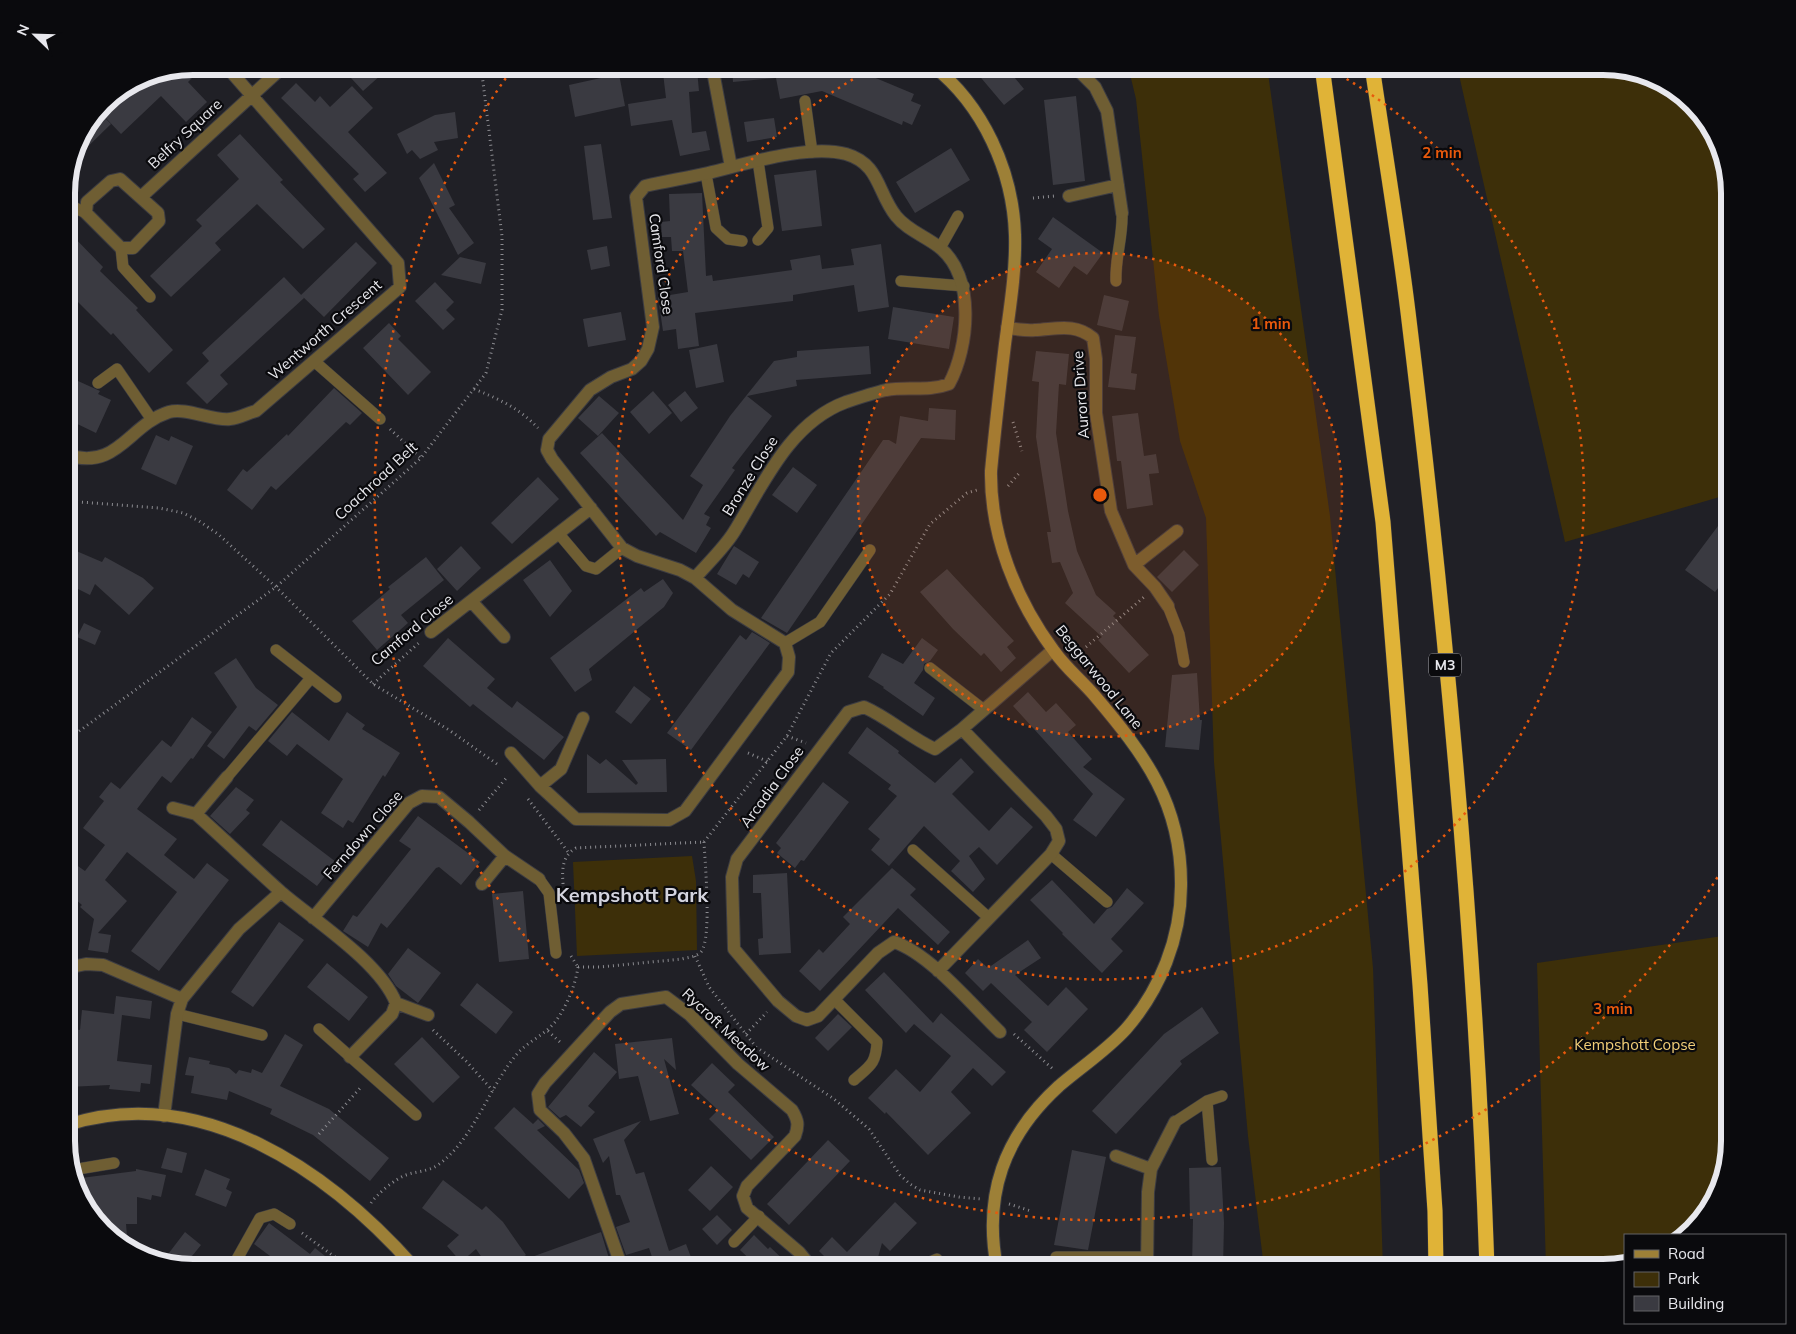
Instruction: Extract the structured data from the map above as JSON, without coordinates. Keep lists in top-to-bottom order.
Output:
{
  "streets": {
    "highway": ["M3"],
    "street": [
      "Belfry Square",
      "Camford Close",
      "Wentworth Crescent",
      "Aurora Drive",
      "Bronze Close",
      "Beggarwood Lane",
      "Arcadia Close",
      "Ferndown Close",
      "Rycroft Meadow"
    ],
    "path": ["Coachroad Belt"]
  },
  "crossings": [
    ["Belfry Square", "Wentworth Crescent"],
    ["Camford Close", "Bronze Close"],
    ["Aurora Drive", "Beggarwood Lane"],
    ["Beggarwood Lane", "Arcadia Close"]
  ],
  "districts": ["Kempshott Park"],
  "parks": ["Kempshott Copse"],
  "legend": ["Road", "Park", "Building"],
  "north": "top left",
  "rings": ["2 min", "1 min", "3 min"]
}
